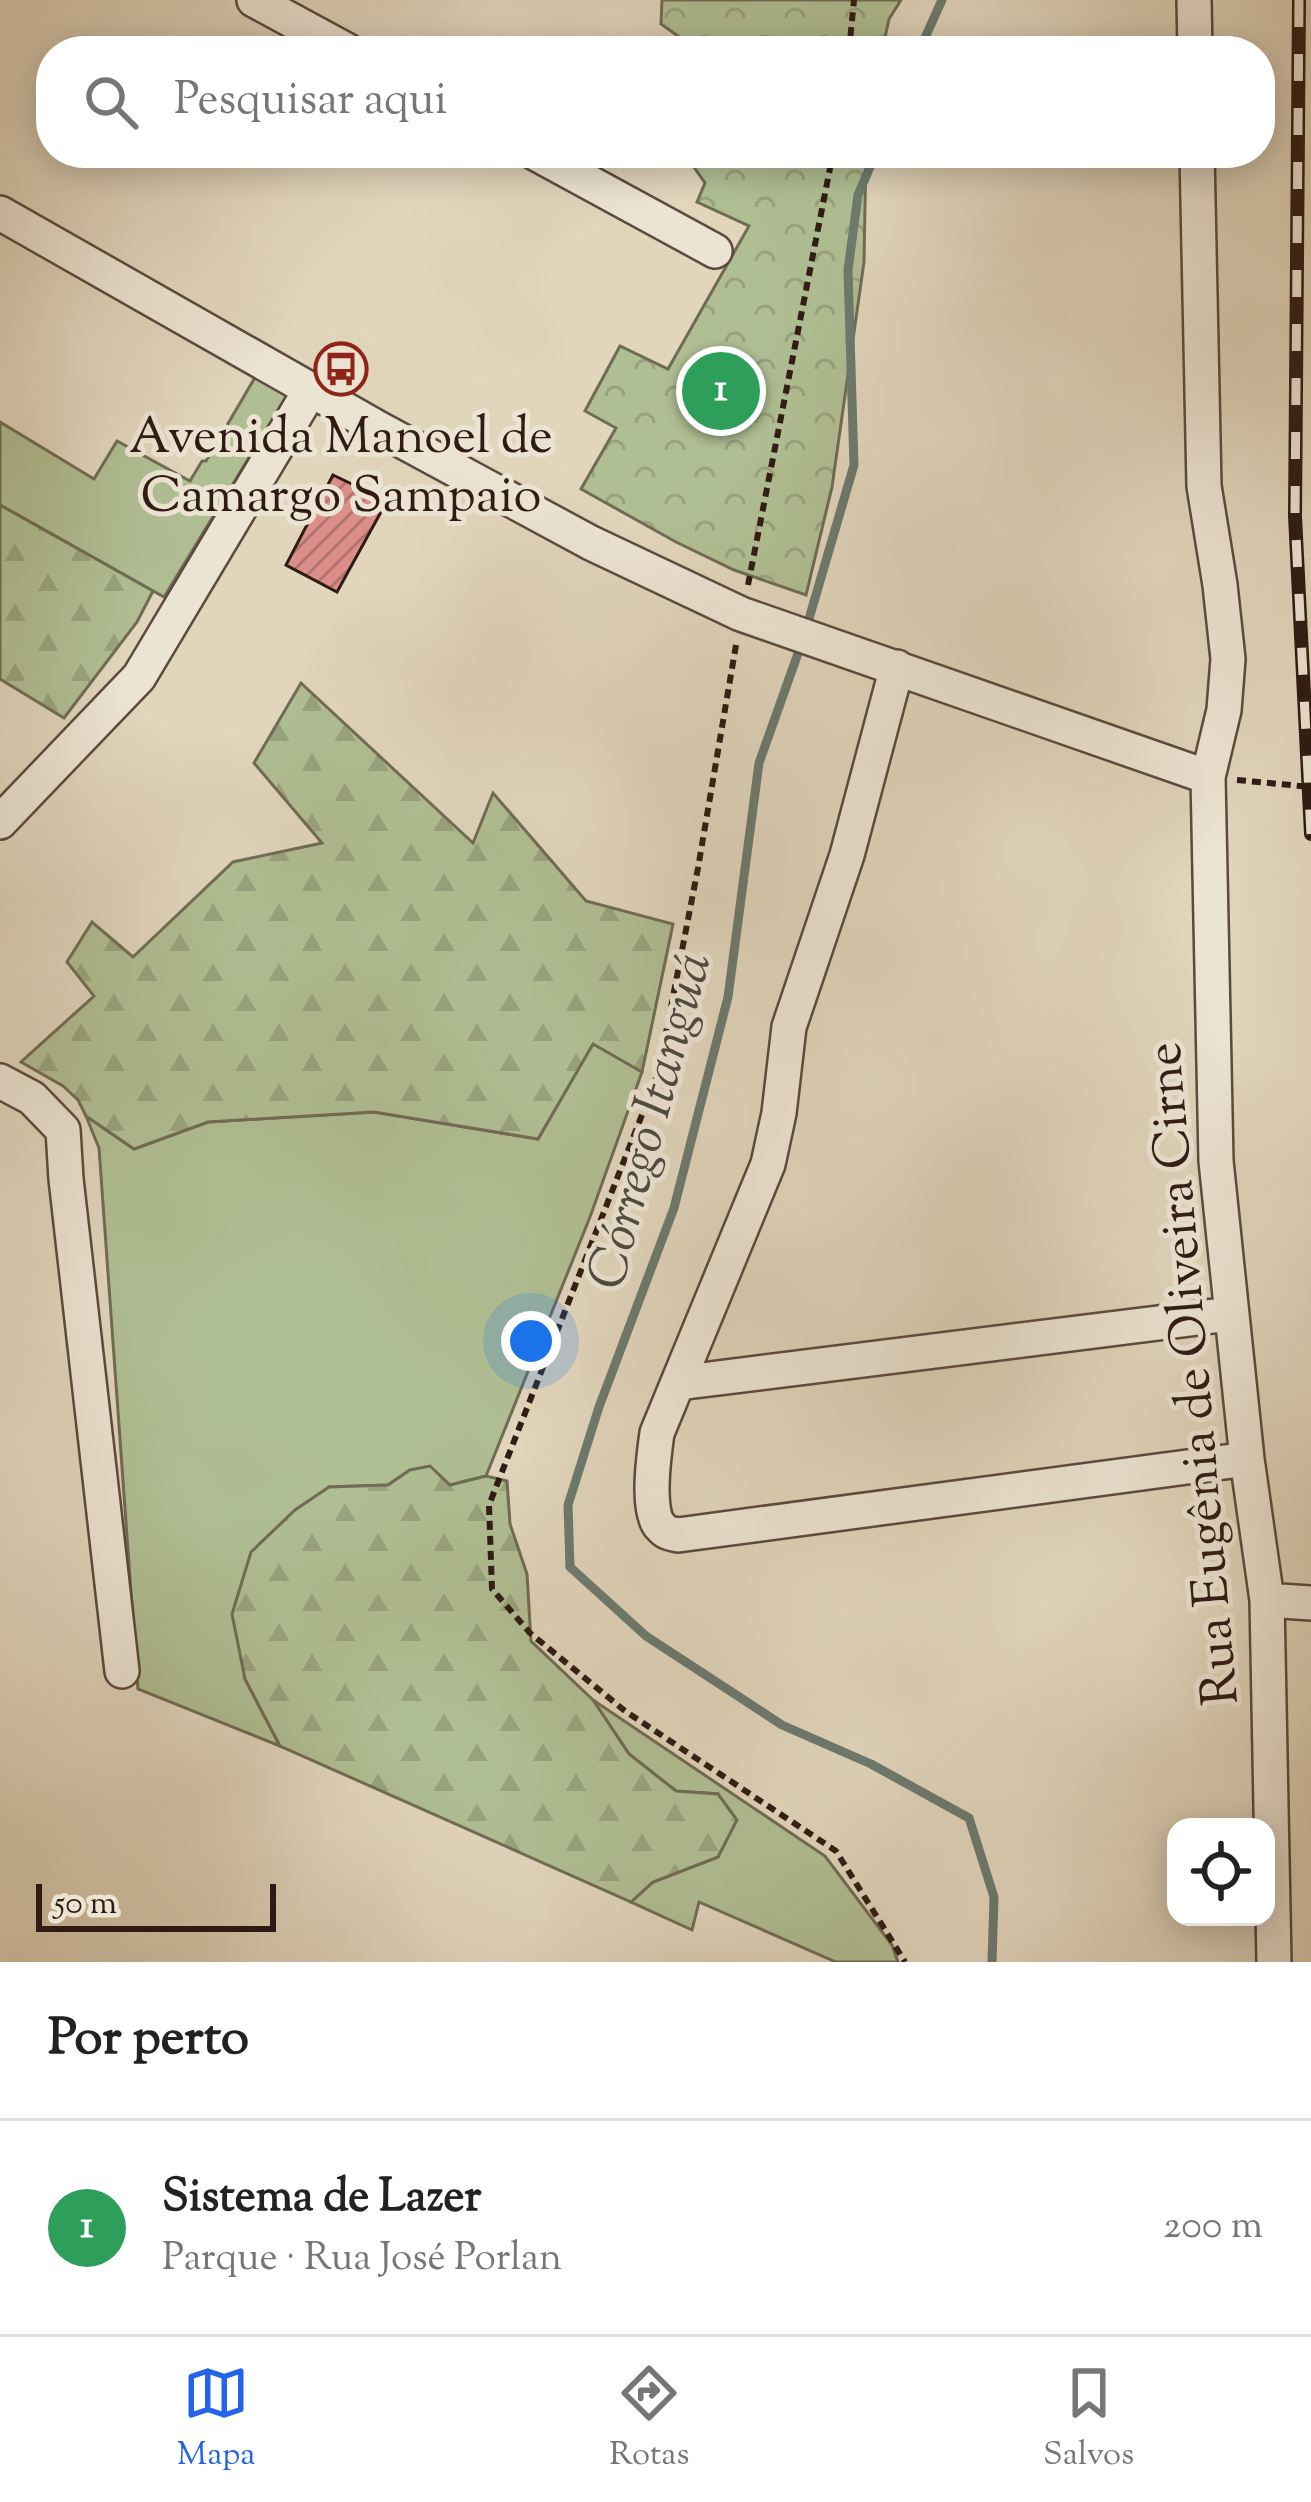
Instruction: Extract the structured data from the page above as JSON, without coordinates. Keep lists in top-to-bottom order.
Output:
{
  "streets": {
    "street": ["Rua Eugênia de Oliveira Cirne"]
  },
  "water": ["Córrego Itanguá"],
  "places": {
    "bus stop": ["Avenida Manoel de Camargo Sampaio"]
  },
  "scale_bar": "50 m",
  "page": {
    "search": "Pesquisar aqui",
    "pins": "1",
    "scale": "50 m",
    "heading": "Por perto",
    "list": [
      {
        "mark": "1",
        "name": "Sistema de Lazer",
        "note": "Parque · Rua José Porlan",
        "value": "200 m"
      }
    ],
    "nav": ["Mapa", "Rotas", "Salvos"]
  }
}
